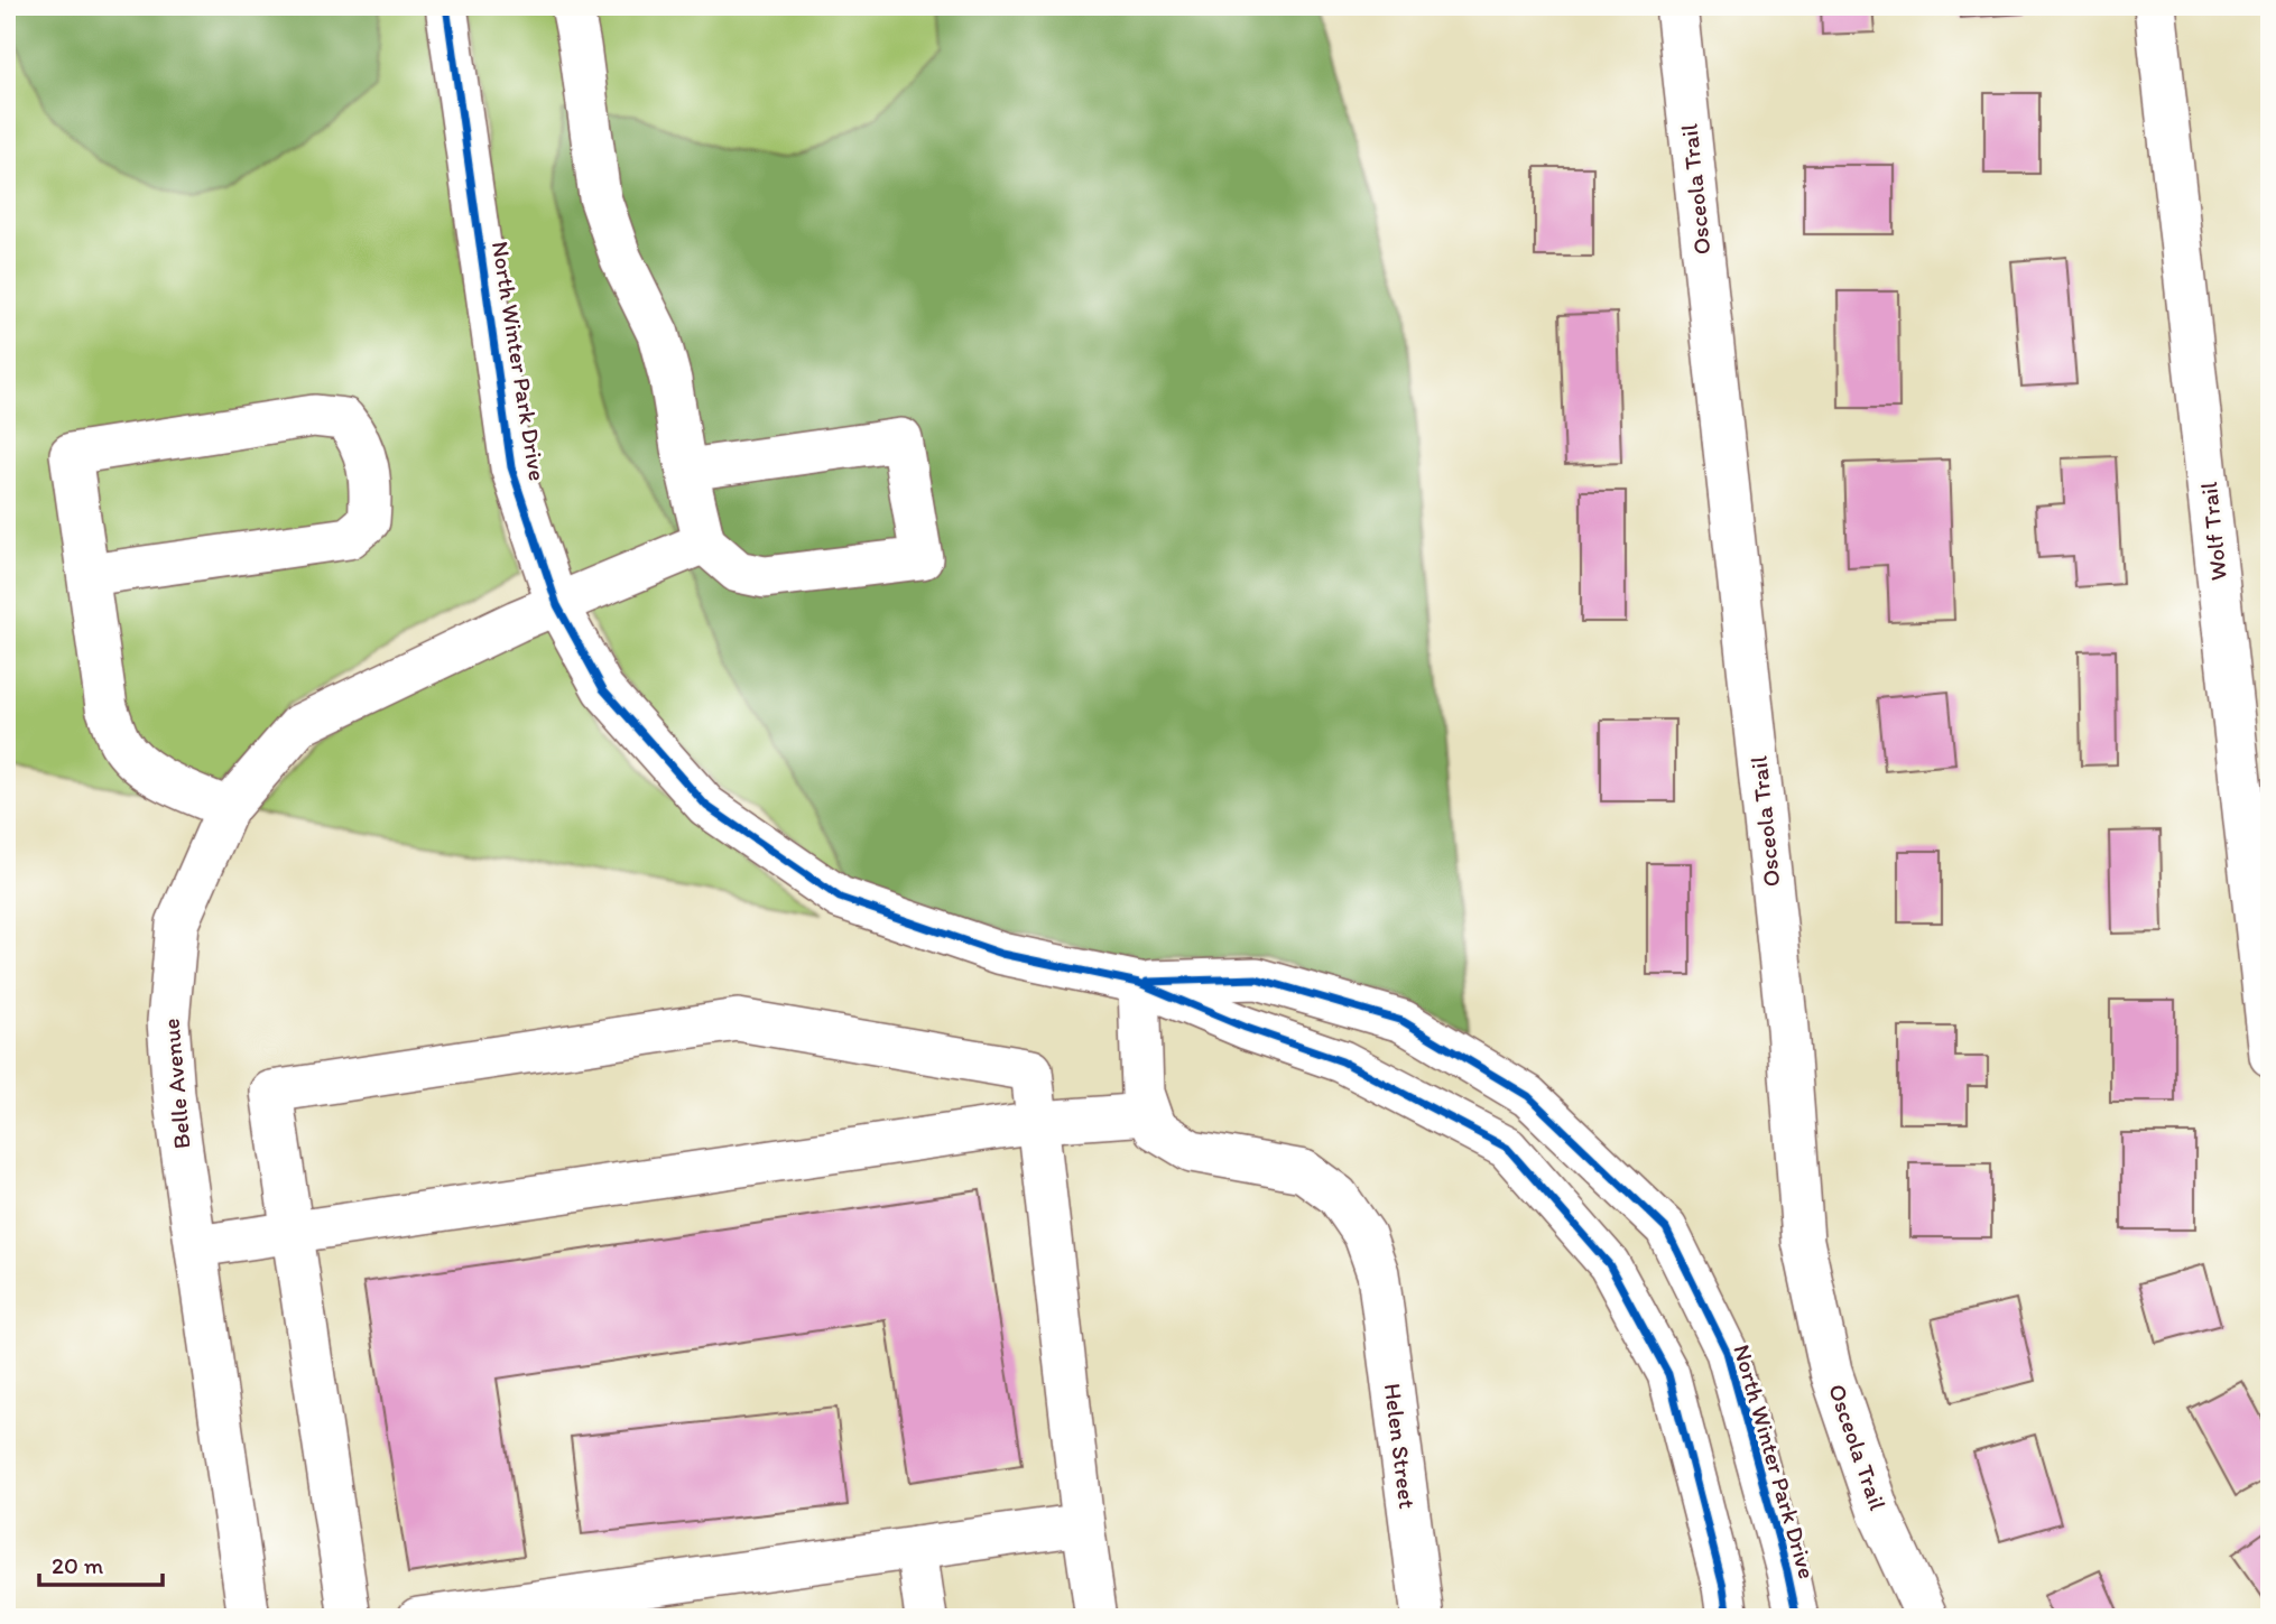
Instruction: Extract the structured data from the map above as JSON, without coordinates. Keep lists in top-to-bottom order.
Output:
{
  "streets": {
    "street": [
      "Osceola Trail",
      "North Winter Park Drive",
      "Wolf Trail",
      "Belle Avenue",
      "Helen Street"
    ]
  },
  "crossings": [
    ["North Winter Park Drive", "Belle Avenue"]
  ],
  "scale_bar": "20 m"
}
